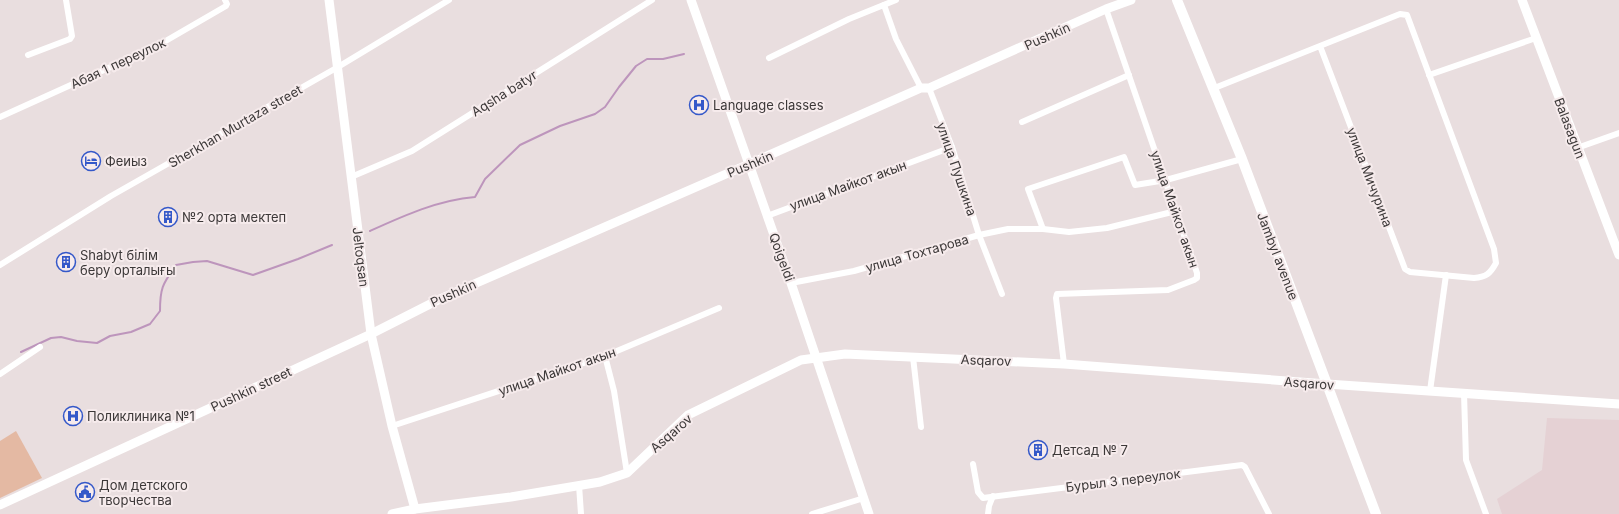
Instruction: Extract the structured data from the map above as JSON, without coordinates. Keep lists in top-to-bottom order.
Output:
{
  "streets": {
    "main road": ["Jambyl avenue"],
    "street": [
      "Pushkin",
      "Абая 1 переулок",
      "Aqsha batyr",
      "Sherkhan Murtaza street",
      "Balasagun",
      "улица Пушкина",
      "улица Мичурина",
      "улица Майкот акын",
      "улица Тохтарова",
      "Jeltoqsan",
      "Qoigeldi",
      "Asqarov",
      "Pushkin street",
      "Бурыл 3 переулок"
    ]
  },
  "crossings": [
    ["Pushkin", "улица Пушкина"],
    ["Pushkin", "улица Майкот акын"],
    ["Pushkin", "Jeltoqsan"],
    ["Pushkin", "Qoigeldi"],
    ["Pushkin", "Pushkin street"],
    ["Aqsha batyr", "Jeltoqsan"],
    ["Sherkhan Murtaza street", "Jeltoqsan"],
    ["улица Пушкина", "улица Майкот акын"],
    ["улица Пушкина", "улица Тохтарова"],
    ["улица Мичурина", "Jambyl avenue"],
    ["улица Майкот акын", "улица Тохтарова"],
    ["улица Майкот акын", "Jeltoqsan"],
    ["улица Майкот акын", "Qoigeldi"],
    ["улица Майкот акын", "Asqarov"],
    ["улица Тохтарова", "Qoigeldi"],
    ["Jambyl avenue", "Asqarov"],
    ["Jeltoqsan", "Asqarov"],
    ["Jeltoqsan", "Pushkin street"],
    ["Qoigeldi", "Asqarov"]
  ],
  "places": {
    "hospital": ["Language classes", "Поликлиника №1"],
    "hotel": ["Феиыз"],
    "building": ["№2 орта мектеп", "Shabyt білім беру орталығы", "Детсад № 7"],
    "public building": ["Дом детского творчества"]
  }
}
